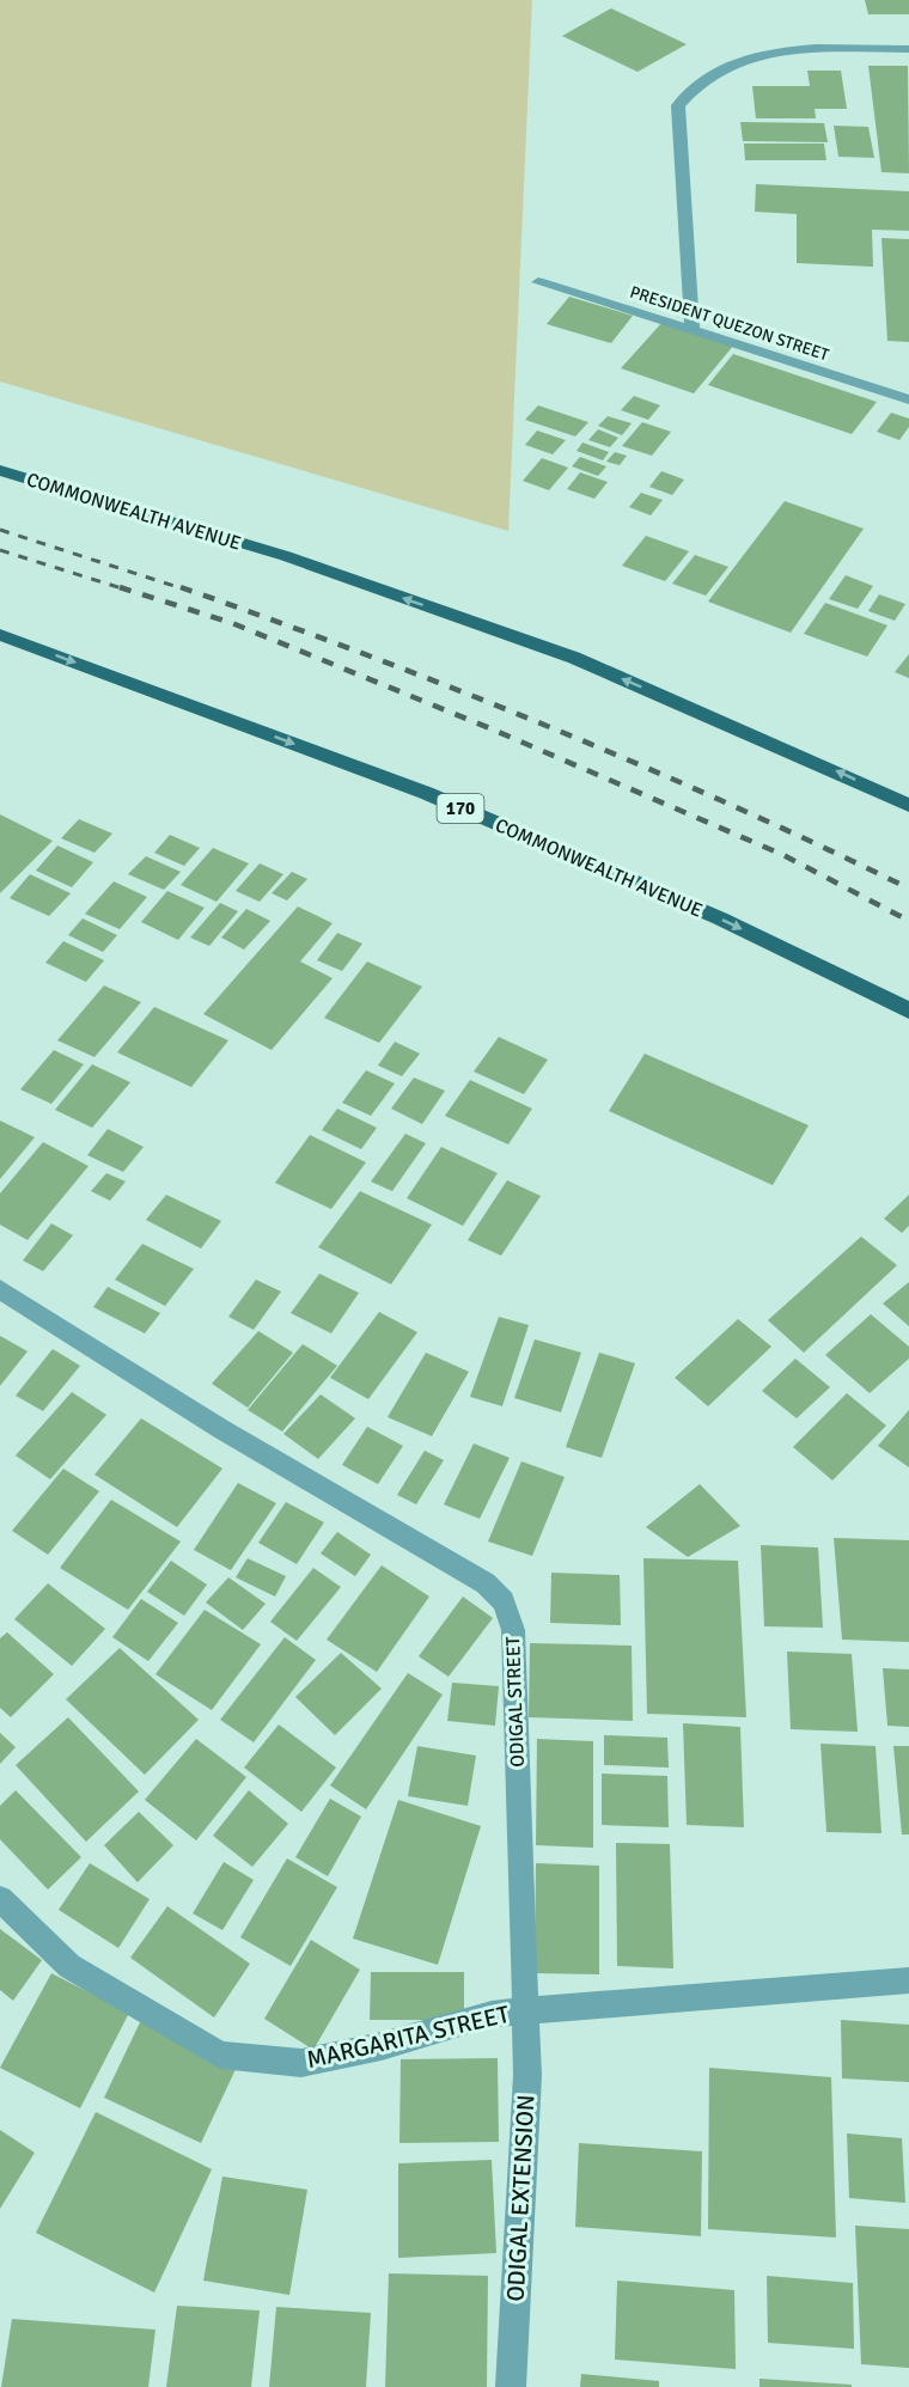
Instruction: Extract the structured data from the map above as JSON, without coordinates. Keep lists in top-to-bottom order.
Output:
{
  "streets": {
    "main road": ["COMMONWEALTH AVENUE", "170"],
    "street": [
      "PRESIDENT QUEZON STREET",
      "ODIGAL STREET",
      "MARGARITA STREET",
      "ODIGAL EXTENSION"
    ]
  },
  "crossings": [
    ["ODIGAL STREET", "MARGARITA STREET"],
    ["ODIGAL STREET", "ODIGAL EXTENSION"],
    ["MARGARITA STREET", "ODIGAL EXTENSION"]
  ]
}
